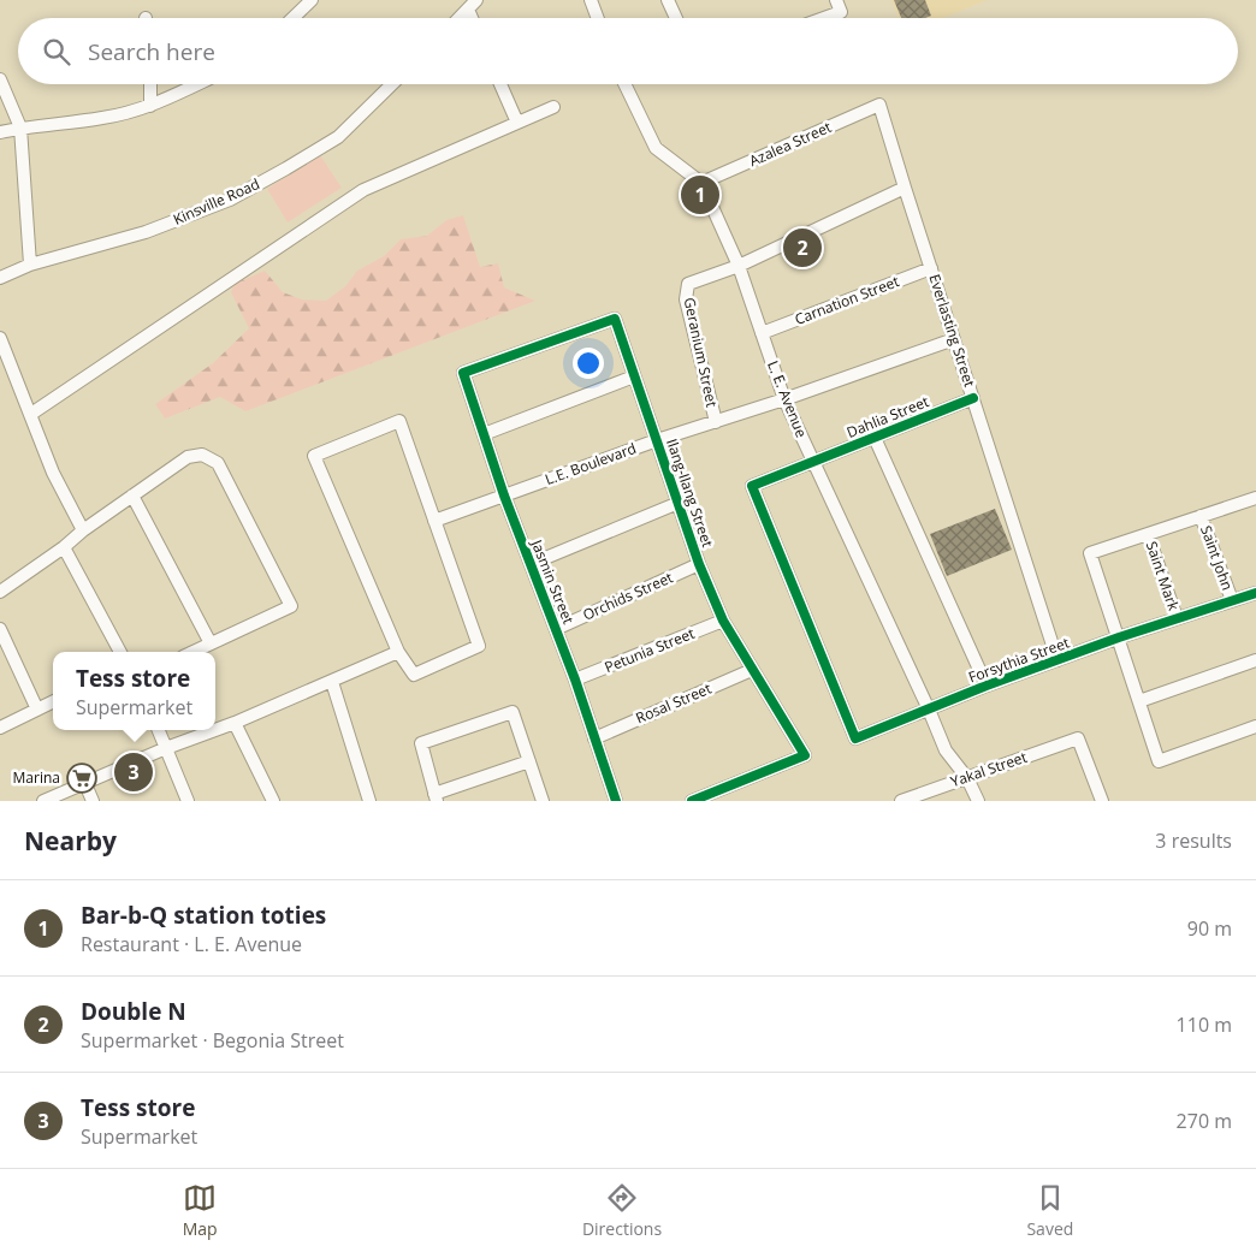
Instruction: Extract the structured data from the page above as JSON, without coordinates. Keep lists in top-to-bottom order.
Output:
{
  "streets": {
    "street": [
      "Azalea Street",
      "Kinsville Road",
      "Carnation Street",
      "Everlasting Street",
      "Geranium Street",
      "L. E. Avenue",
      "Dahlia Street",
      "L.E. Boulevard",
      "Ilang-Ilang Street",
      "Saint John",
      "Saint Mark",
      "Jasmin Street",
      "Orchids Street",
      "Petunia Street",
      "Forsythia Street",
      "Rosal Street",
      "Yakal Street"
    ]
  },
  "crossings": [
    ["Azalea Street", "Everlasting Street"],
    ["Azalea Street", "L. E. Avenue"],
    ["Carnation Street", "Everlasting Street"],
    ["Carnation Street", "L. E. Avenue"],
    ["Everlasting Street", "Dahlia Street"],
    ["Everlasting Street", "L.E. Boulevard"],
    ["Everlasting Street", "Forsythia Street"],
    ["Geranium Street", "L. E. Avenue"],
    ["Geranium Street", "L.E. Boulevard"],
    ["L. E. Avenue", "Dahlia Street"],
    ["L. E. Avenue", "L.E. Boulevard"],
    ["L. E. Avenue", "Forsythia Street"],
    ["L. E. Avenue", "Yakal Street"],
    ["Dahlia Street", "Forsythia Street"],
    ["L.E. Boulevard", "Ilang-Ilang Street"],
    ["L.E. Boulevard", "Jasmin Street"],
    ["Ilang-Ilang Street", "Jasmin Street"],
    ["Ilang-Ilang Street", "Orchids Street"],
    ["Ilang-Ilang Street", "Petunia Street"],
    ["Ilang-Ilang Street", "Rosal Street"],
    ["Saint John", "Forsythia Street"],
    ["Saint Mark", "Forsythia Street"],
    ["Jasmin Street", "Orchids Street"],
    ["Jasmin Street", "Petunia Street"],
    ["Jasmin Street", "Rosal Street"]
  ],
  "places": {
    "supermarket": ["Marina"]
  },
  "page": {
    "search": "Search here",
    "pins": ["1", "2", "3"],
    "popup": ["Tess store", "Supermarket"],
    "heading": ["Nearby", "3 results"],
    "list": [
      {
        "mark": "1",
        "name": "Bar-b-Q station toties",
        "note": "Restaurant · L. E. Avenue",
        "value": "90 m"
      },
      {
        "mark": "2",
        "name": "Double N",
        "note": "Supermarket · Begonia Street",
        "value": "110 m"
      },
      {
        "mark": "3",
        "name": "Tess store",
        "note": "Supermarket",
        "value": "270 m"
      }
    ],
    "nav": ["Map", "Directions", "Saved"]
  }
}
